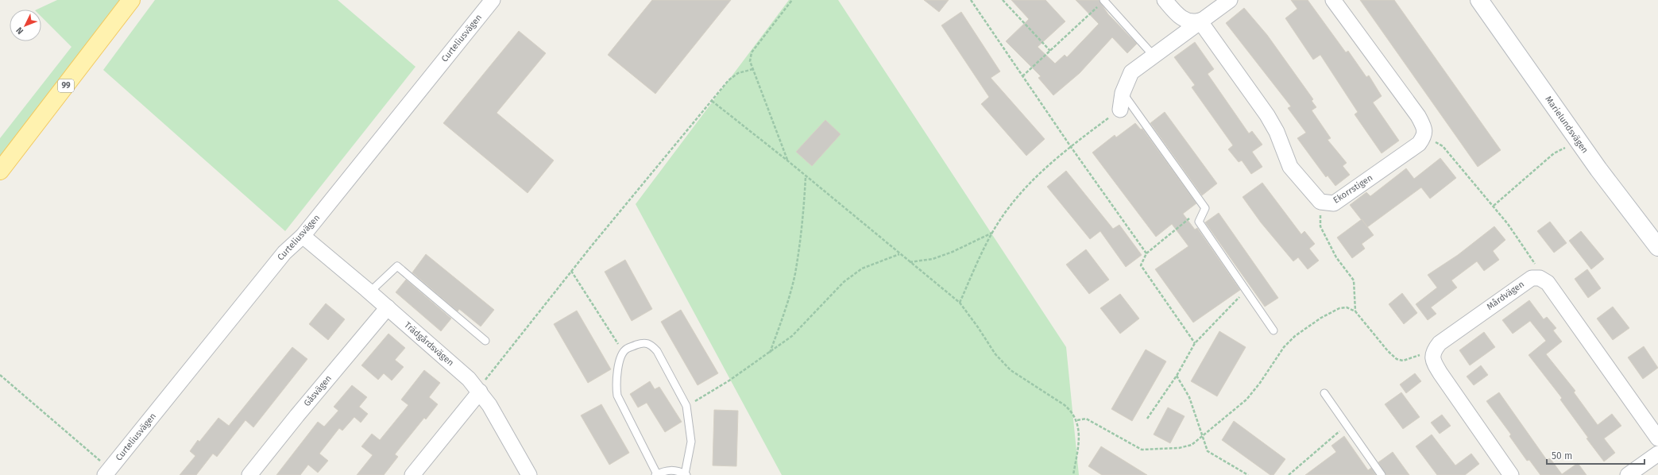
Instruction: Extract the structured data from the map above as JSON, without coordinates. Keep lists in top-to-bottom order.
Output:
{
  "streets": {
    "main road": ["99"],
    "street": [
      "Curteliusvägen",
      "Marielundsvägen",
      "Ekorrstigen",
      "Mårdvägen",
      "Trädgårdsvägen",
      "Gåsvägen"
    ]
  },
  "crossings": [
    ["Curteliusvägen", "Trädgårdsvägen"],
    ["Trädgårdsvägen", "Gåsvägen"]
  ],
  "scale_bar": "50 m",
  "north": "bottom left"
}
